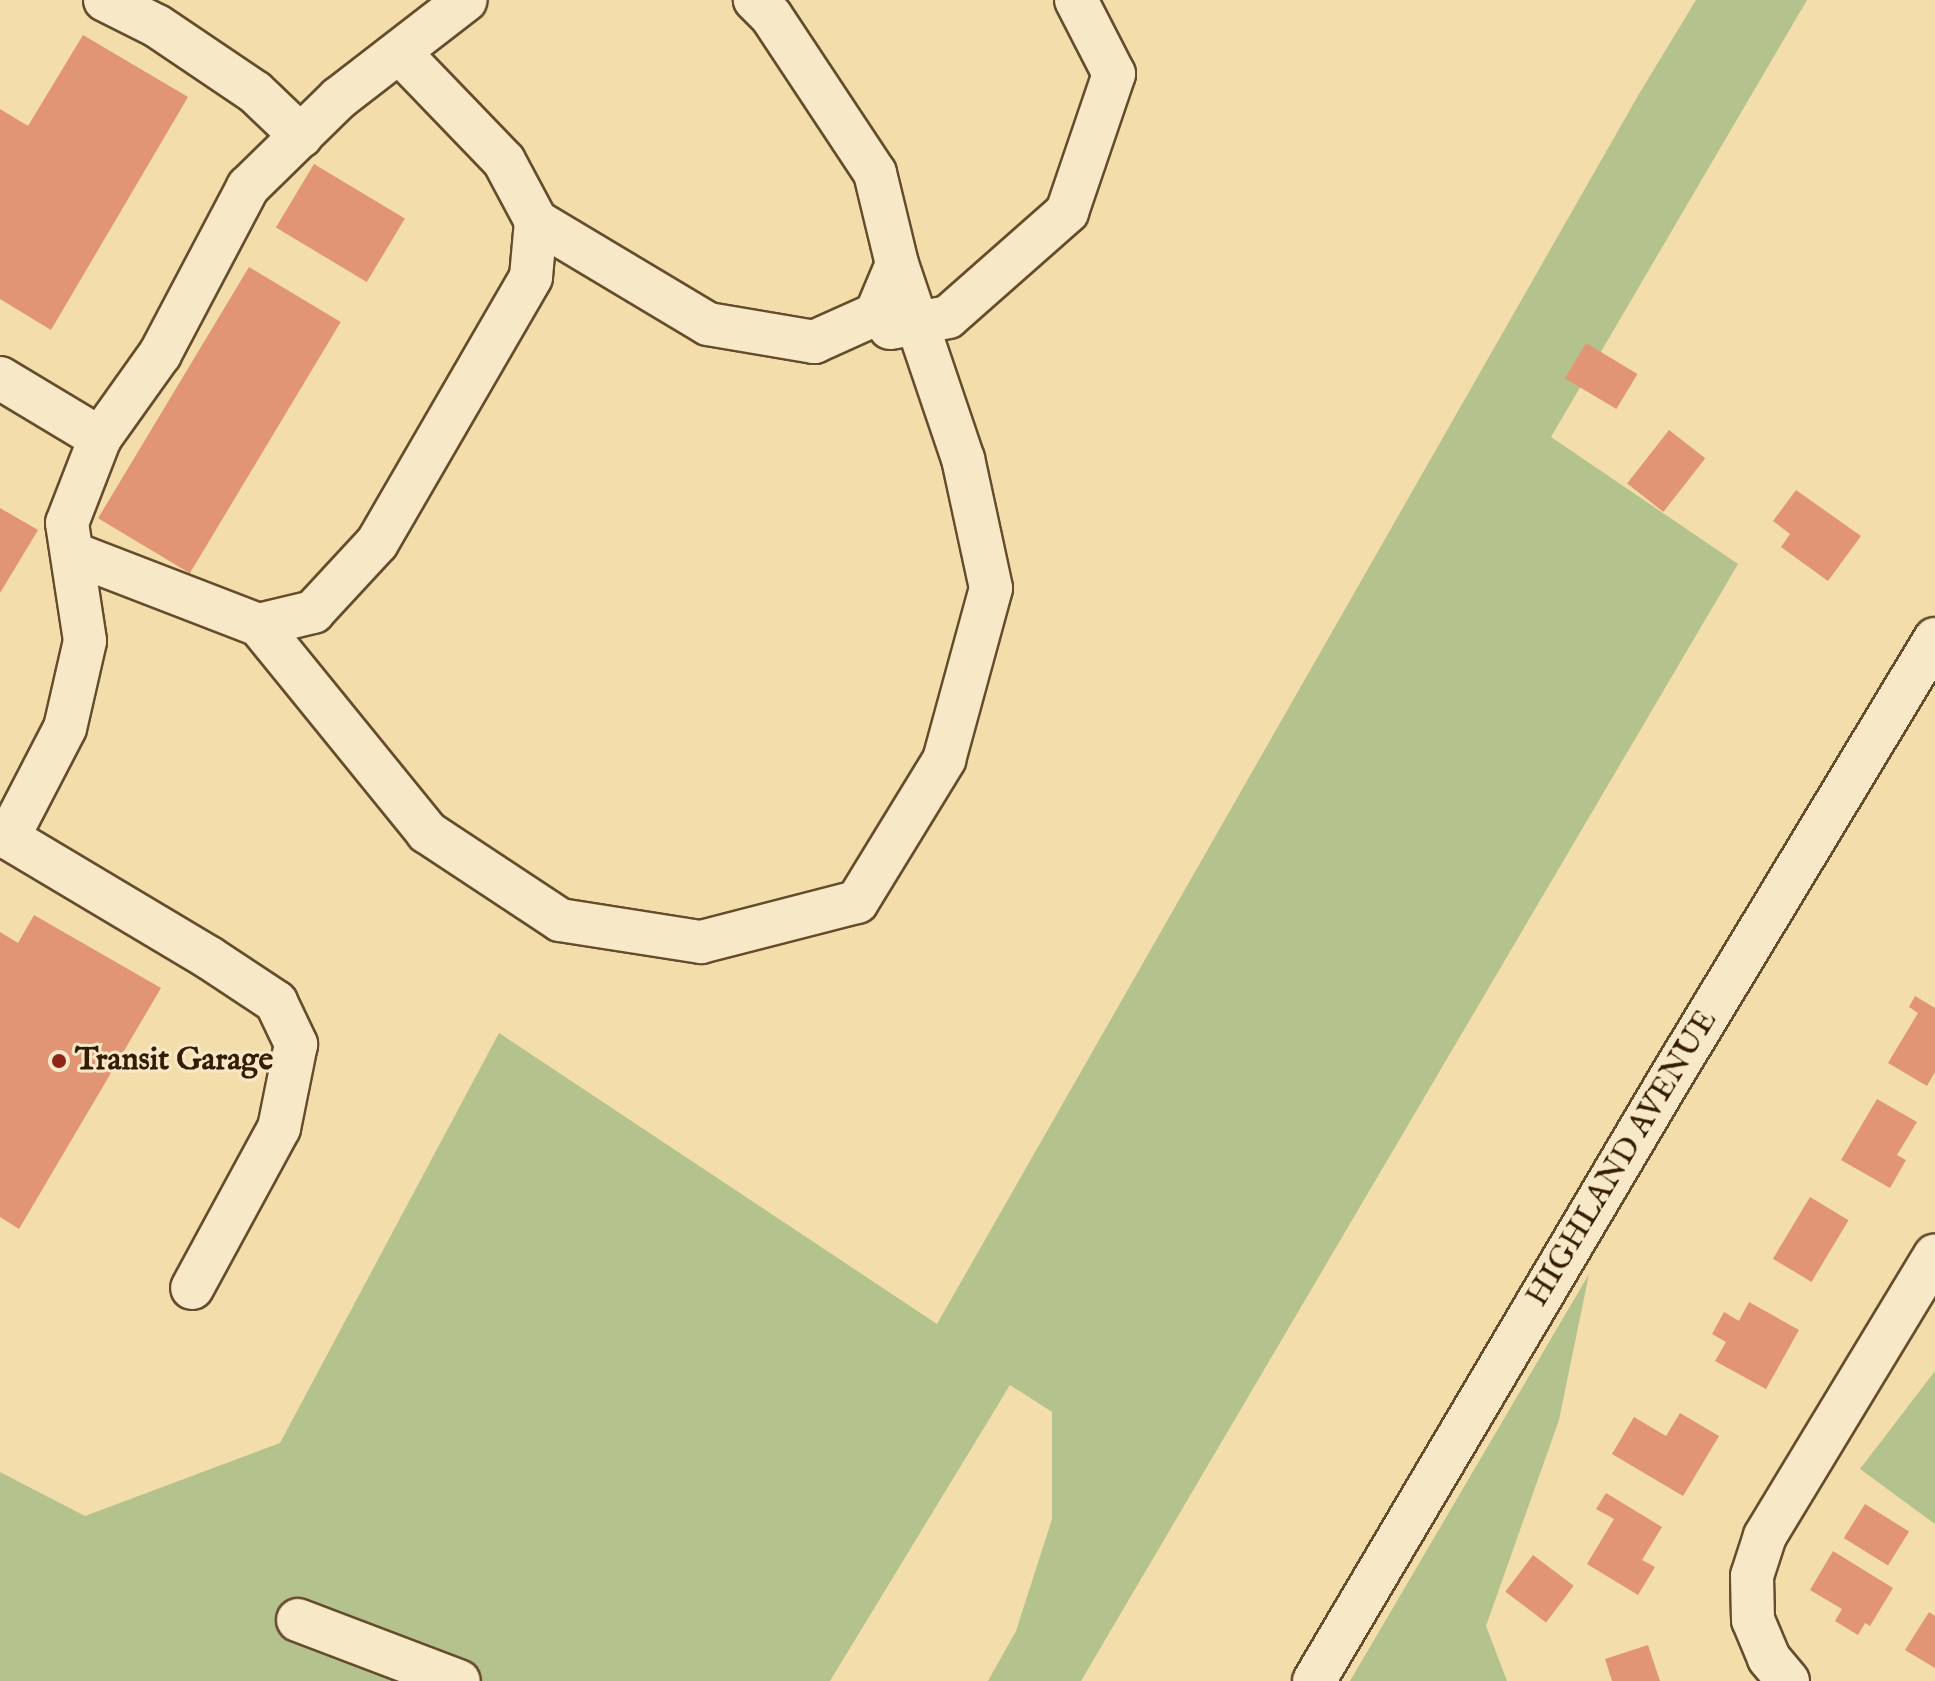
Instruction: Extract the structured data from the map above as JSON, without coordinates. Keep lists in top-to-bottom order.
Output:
{
  "streets": {
    "street": ["HIGHLAND AVENUE"]
  },
  "places": ["Transit Garage"]
}
